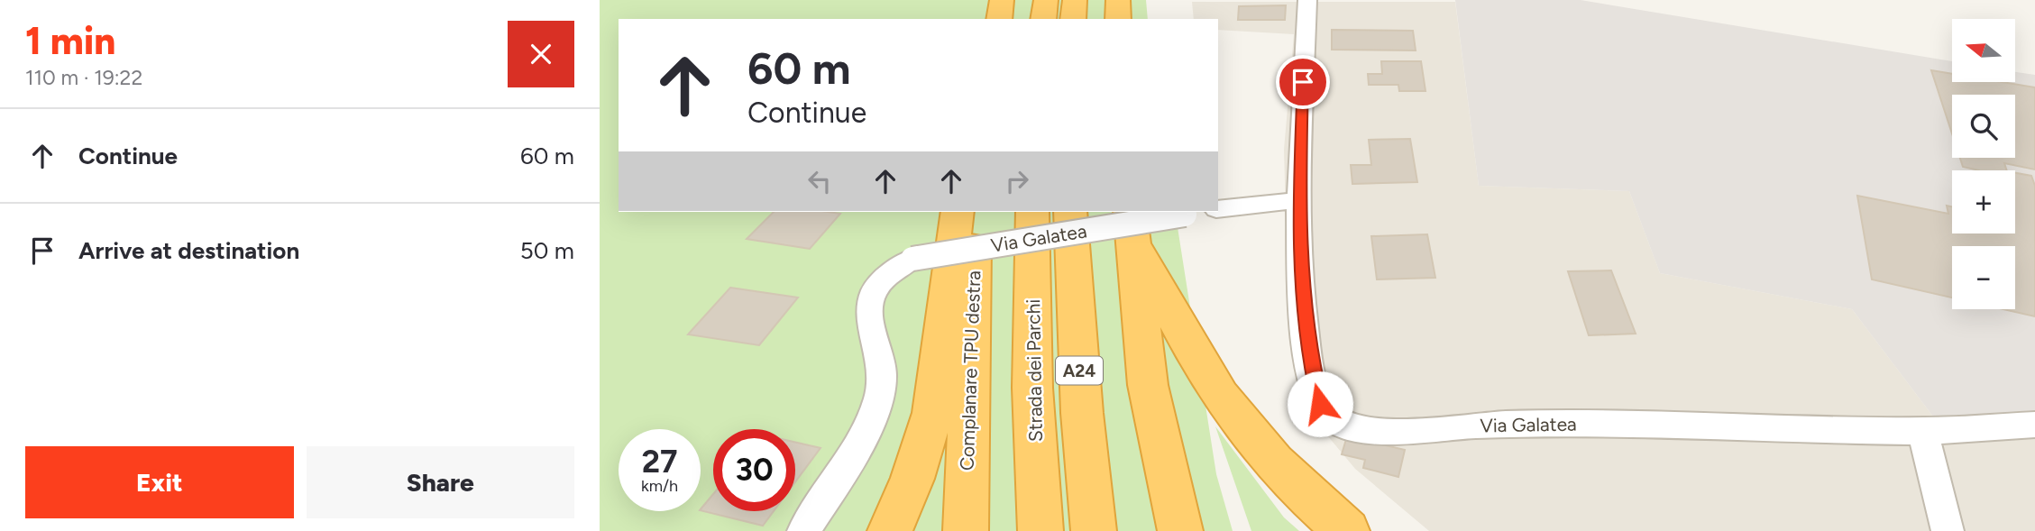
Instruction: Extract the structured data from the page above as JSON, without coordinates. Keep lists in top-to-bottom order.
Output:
{
  "streets": {
    "highway": ["Complanare TPU destra", "Strada dei Parchi", "A24"],
    "street": ["Via Galatea"]
  },
  "north": "left",
  "page": {
    "heading": ["1 min", "110 m · 19:22"],
    "map_buttons": ["+", "−"],
    "turn": ["60 m", "Continue"],
    "list": [
      {
        "name": "Continue",
        "value": "60 m"
      },
      {
        "name": "Arrive at destination",
        "value": "50 m"
      }
    ],
    "speed": "27 km/h",
    "limit": "30",
    "buttons": ["Exit", "Share"]
  }
}
